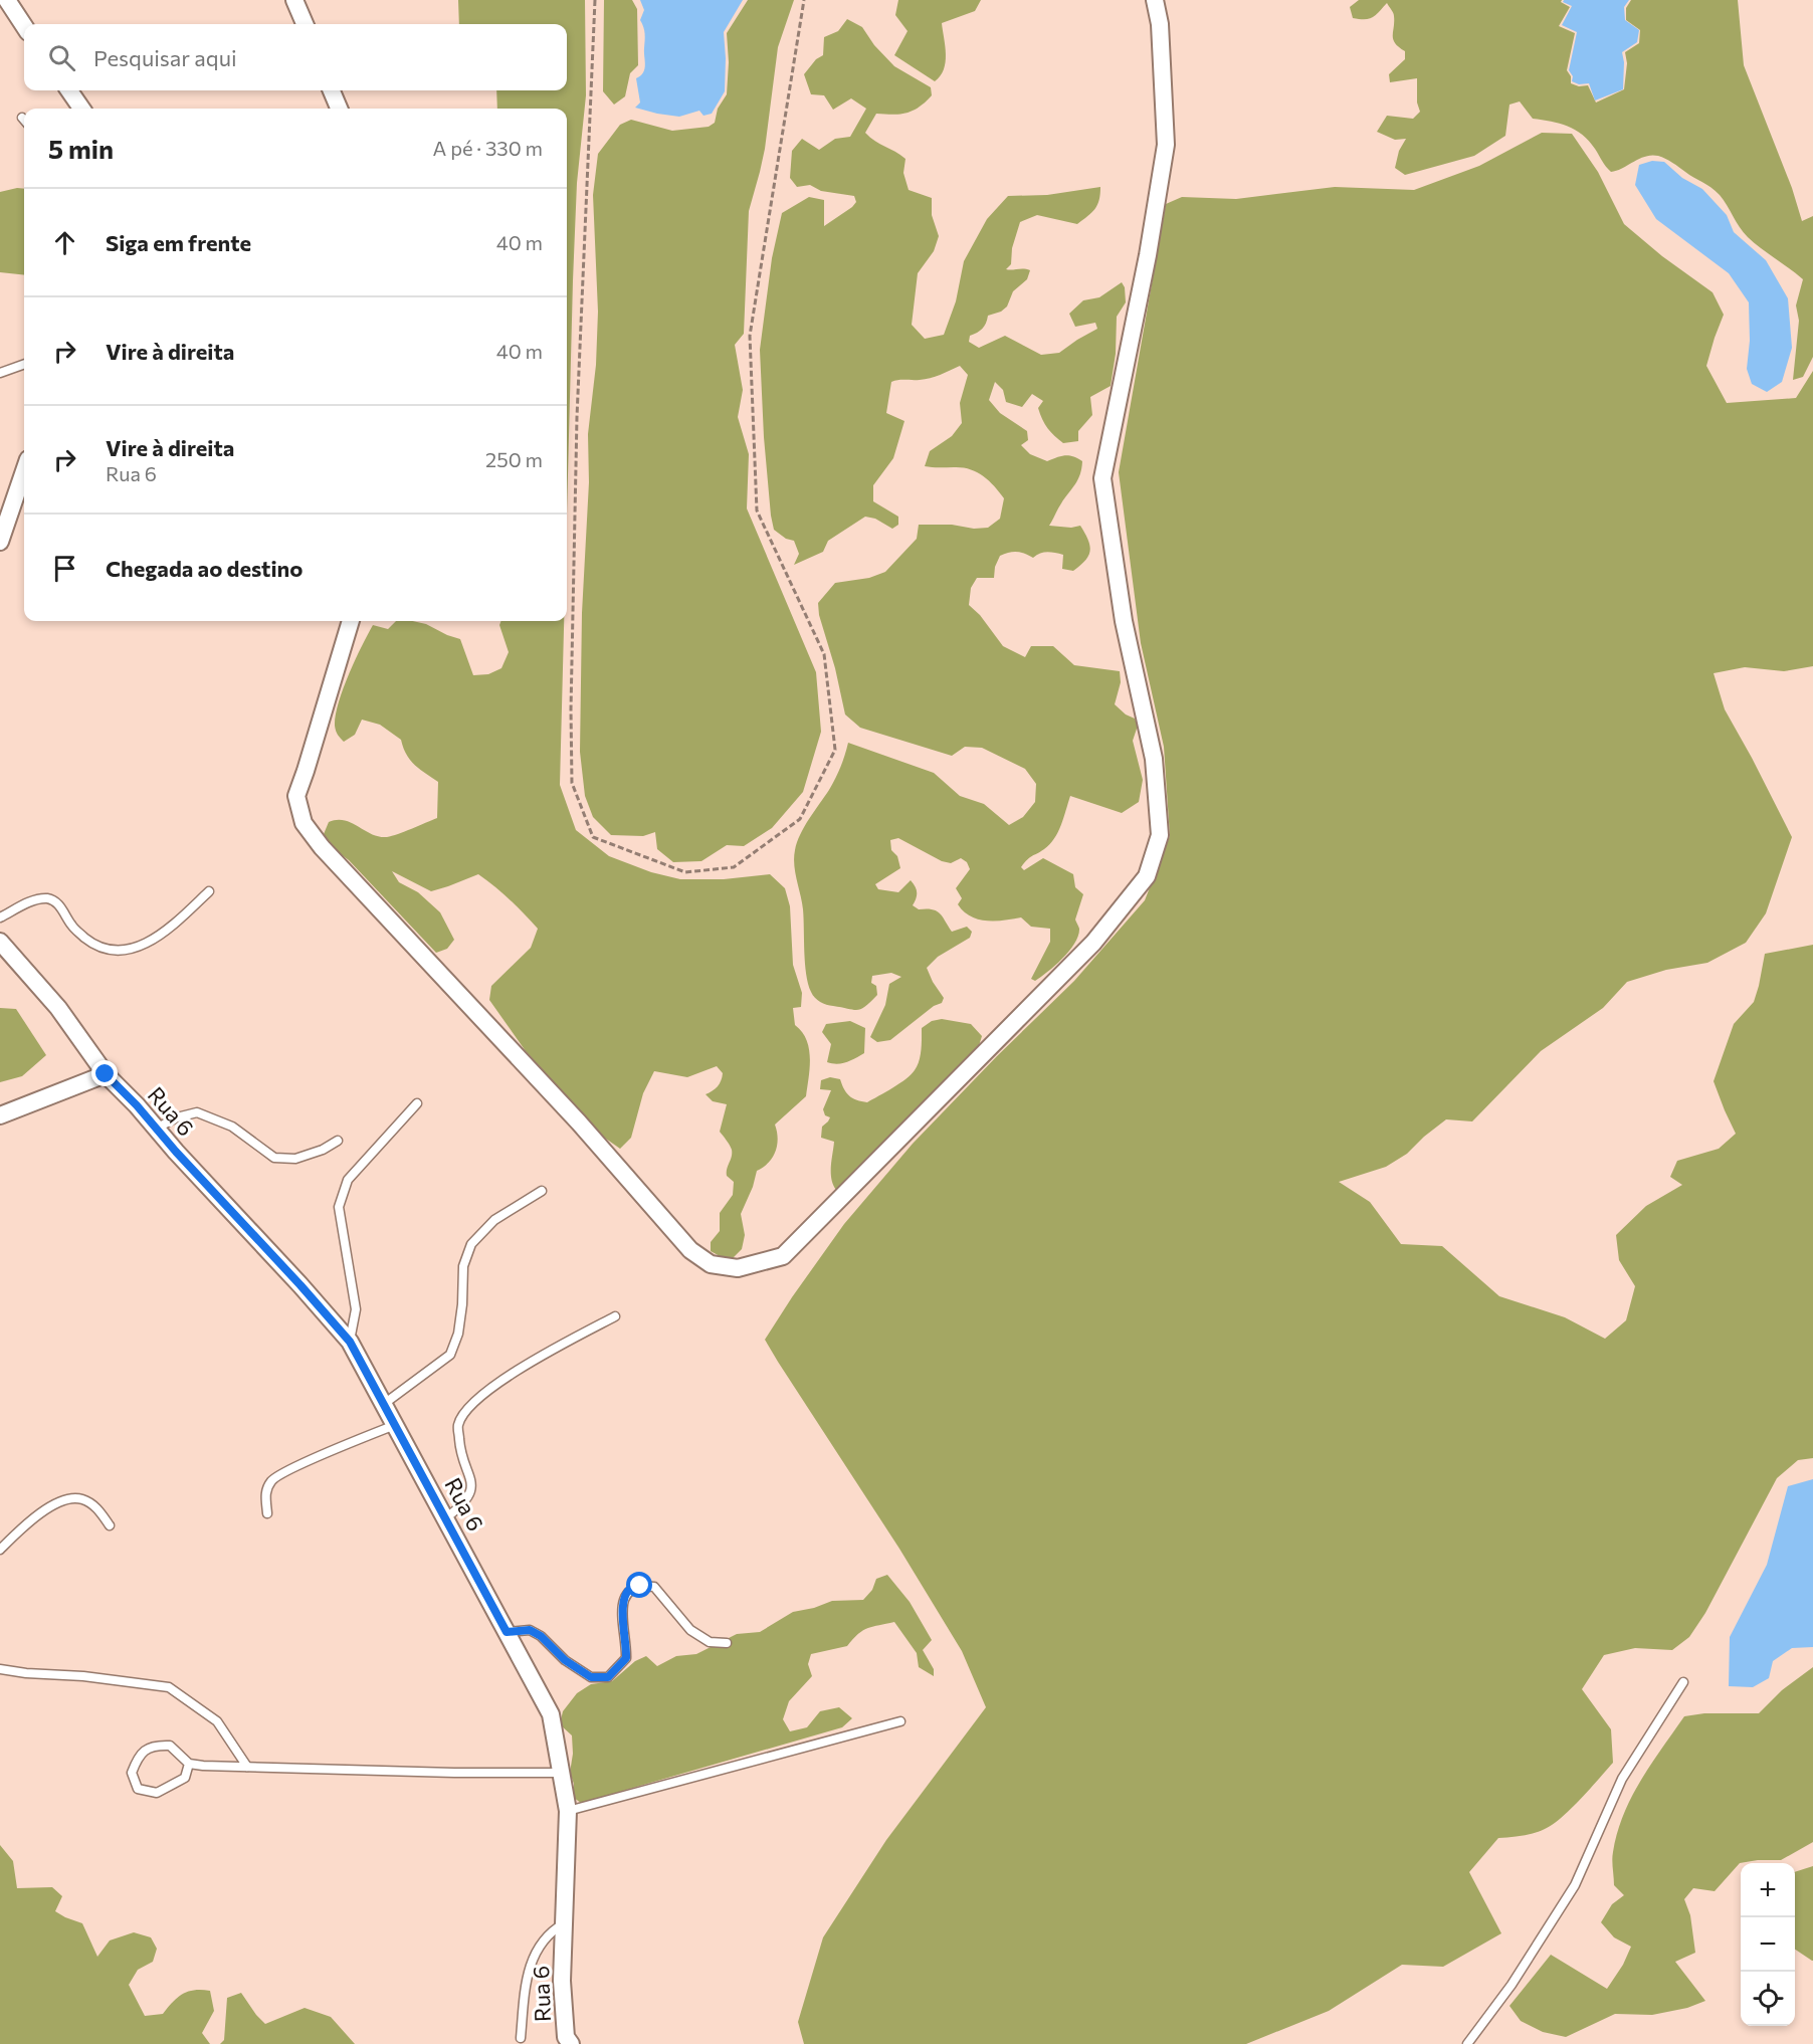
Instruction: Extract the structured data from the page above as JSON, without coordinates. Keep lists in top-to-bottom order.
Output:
{
  "streets": {
    "street": ["Rua 6"]
  },
  "page": {
    "search": "Pesquisar aqui",
    "heading": ["5 min", "A pé · 330 m"],
    "list": [
      ["Siga em frente", "40 m"],
      ["Vire à direita", "40 m"],
      ["Vire à direita", "Rua 6", "250 m"],
      "Chegada ao destino"
    ],
    "map_buttons": ["+", "−"]
  }
}
